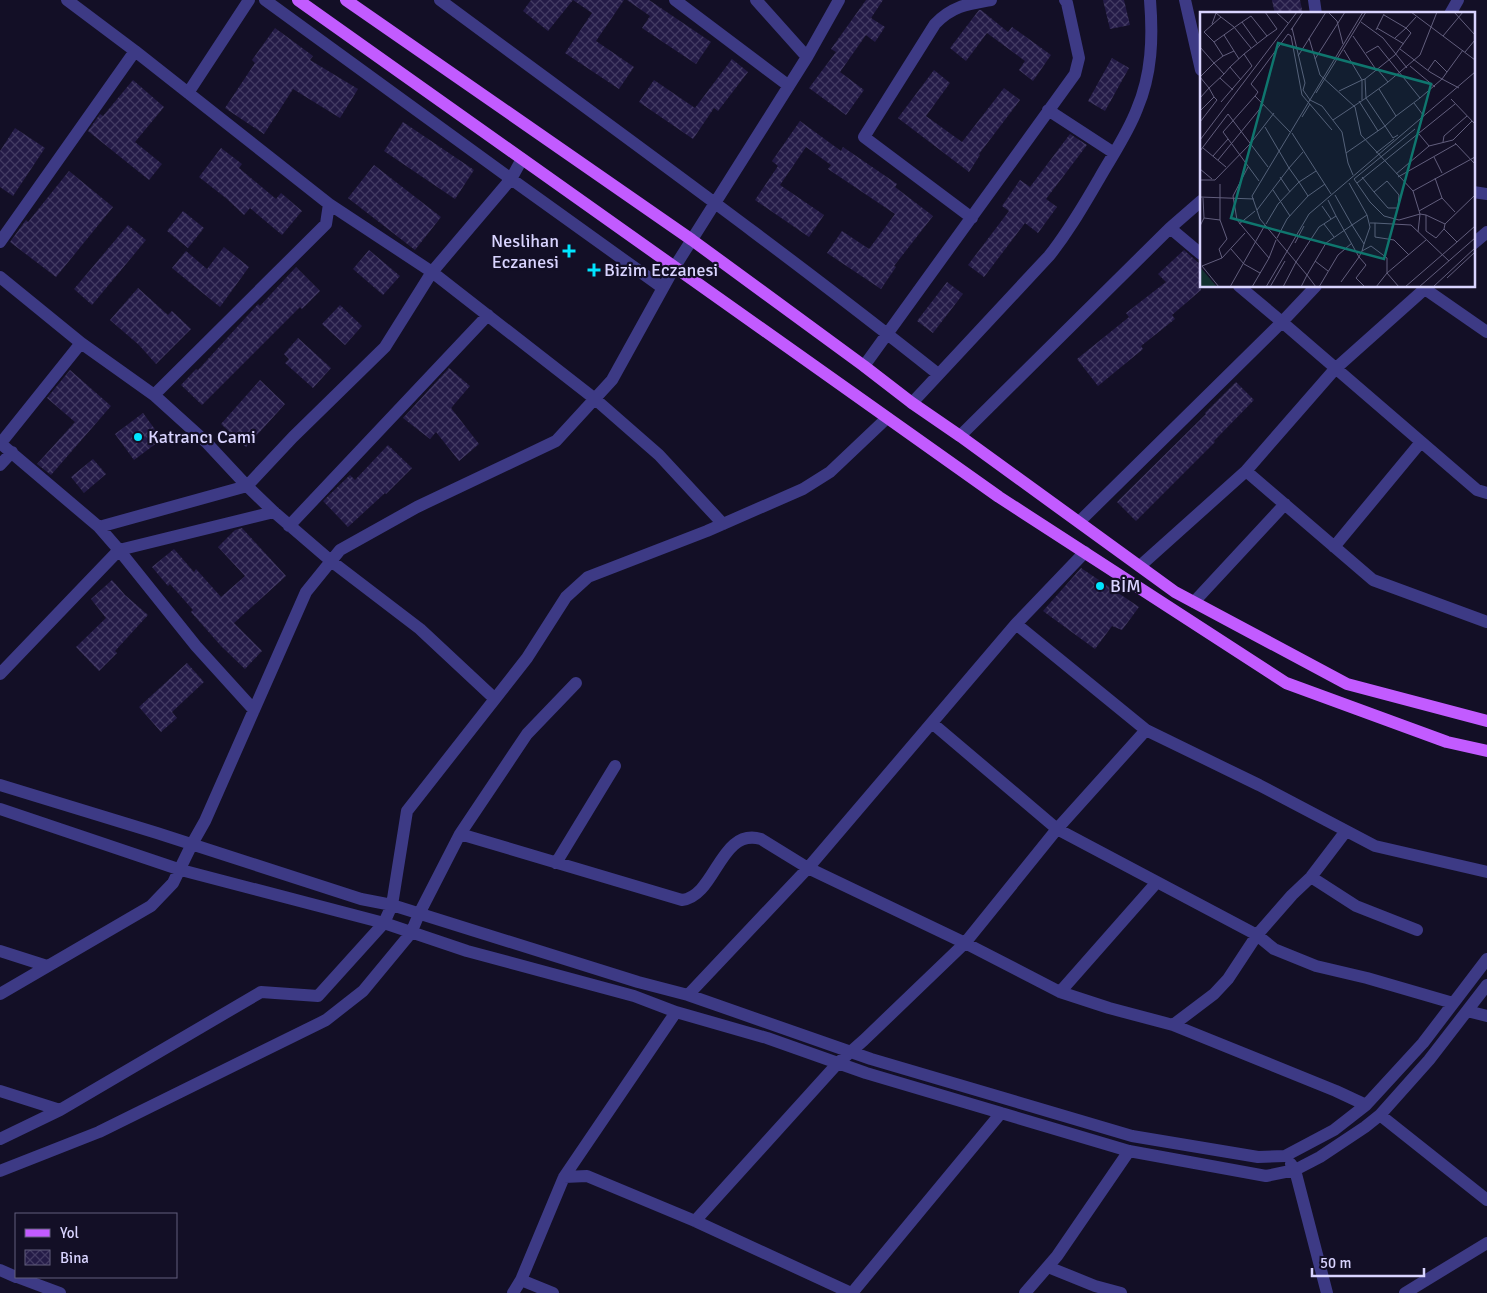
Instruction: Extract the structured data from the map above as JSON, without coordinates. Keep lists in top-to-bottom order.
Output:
{
  "places": {
    "health": ["Neslihan Eczanesi", "Bizim Eczanesi"],
    "other": ["Katrancı Cami", "BİM"]
  },
  "legend": ["Yol", "Bina"],
  "scale_bar": "50 m"
}
